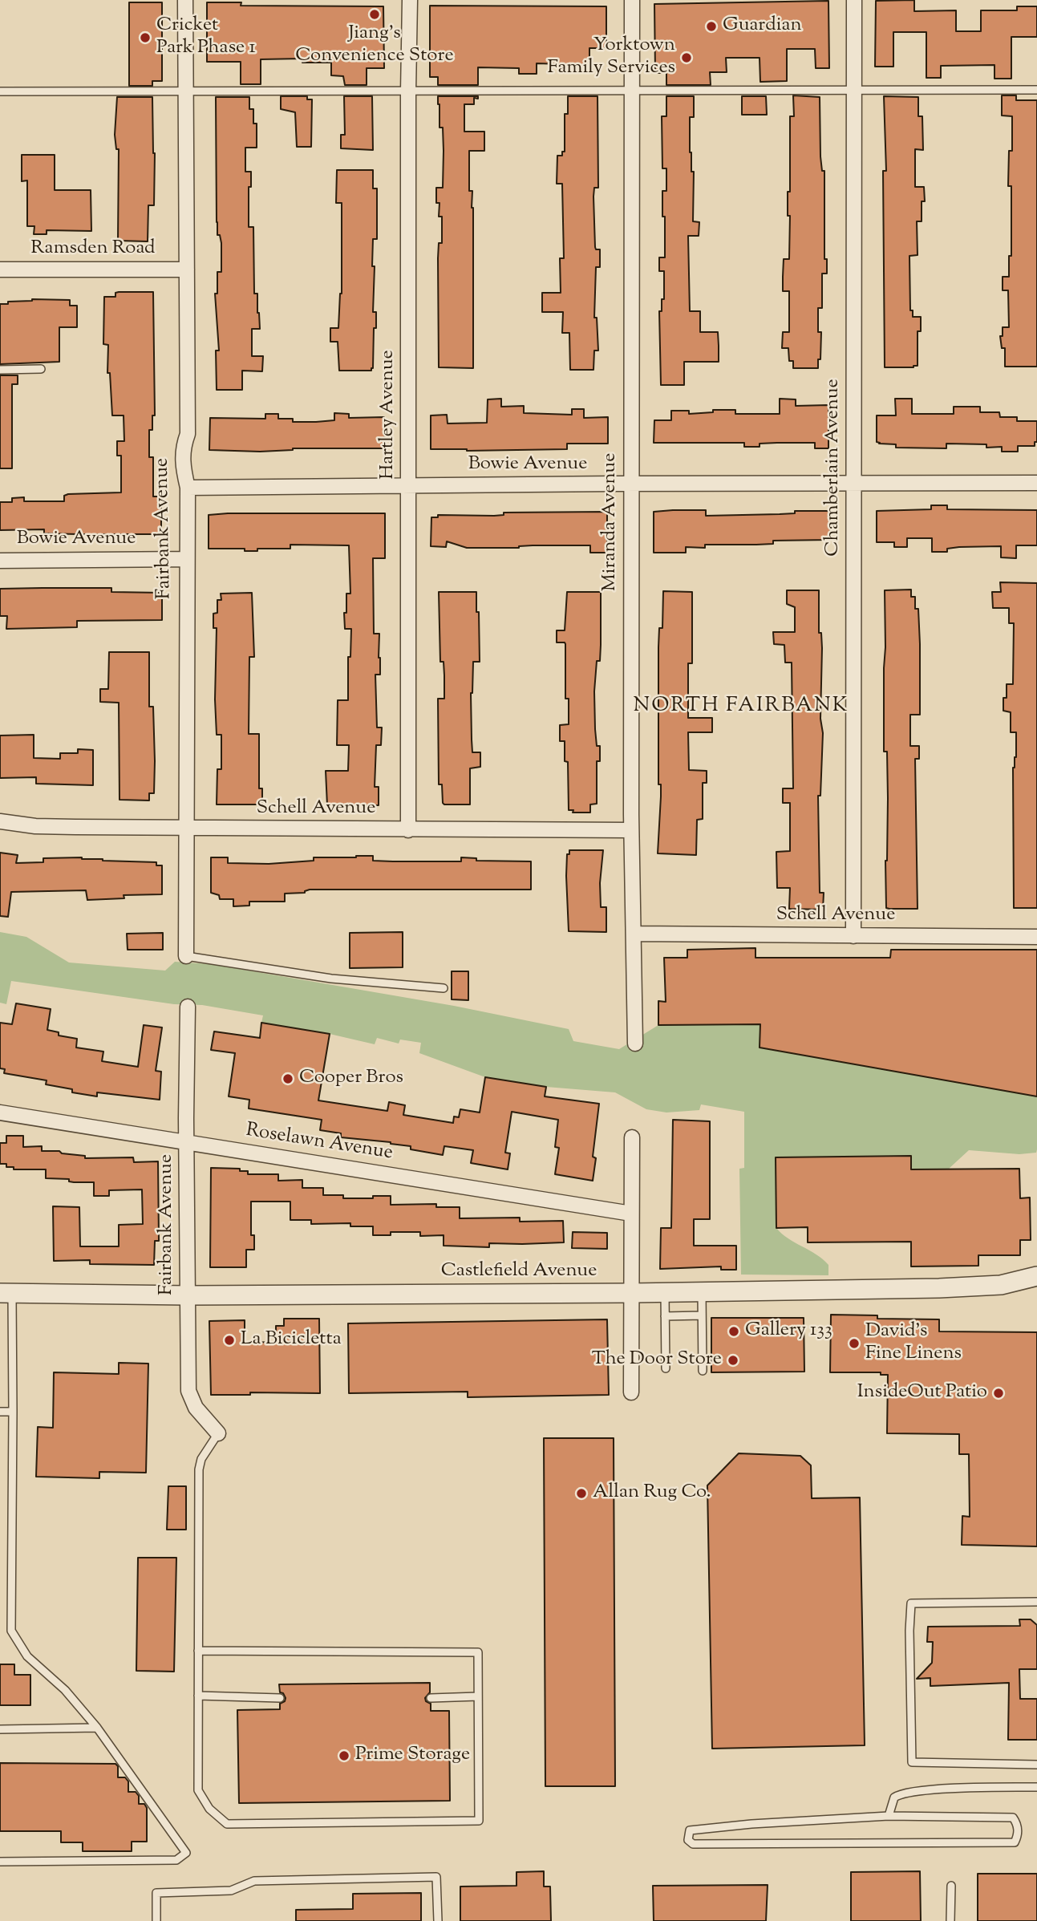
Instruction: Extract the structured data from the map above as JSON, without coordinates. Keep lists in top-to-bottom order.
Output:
{
  "streets": {
    "street": [
      "Ramsden Road",
      "Hartley Avenue",
      "Bowie Avenue",
      "Chamberlain Avenue",
      "Miranda Avenue",
      "Fairbank Avenue",
      "Schell Avenue",
      "Roselawn Avenue",
      "Castlefield Avenue"
    ]
  },
  "crossings": [
    ["Ramsden Road", "Fairbank Avenue"],
    ["Hartley Avenue", "Bowie Avenue"],
    ["Hartley Avenue", "Schell Avenue"],
    ["Bowie Avenue", "Chamberlain Avenue"],
    ["Bowie Avenue", "Miranda Avenue"],
    ["Bowie Avenue", "Fairbank Avenue"],
    ["Chamberlain Avenue", "Schell Avenue"],
    ["Miranda Avenue", "Schell Avenue"],
    ["Fairbank Avenue", "Schell Avenue"],
    ["Fairbank Avenue", "Roselawn Avenue"],
    ["Fairbank Avenue", "Castlefield Avenue"]
  ],
  "districts": ["NORTH FAIRBANK"],
  "places": [
    "Jiang’s Convenience Store",
    "Guardian",
    "Cricket Park Phase 1",
    "Yorktown Family Services",
    "Cooper Bros",
    "Gallery 133",
    "La Bicicletta",
    "David's Fine Linens",
    "The Door Store",
    "InsideOut Patio",
    "Allan Rug Co.",
    "Prime Storage"
  ]
}
